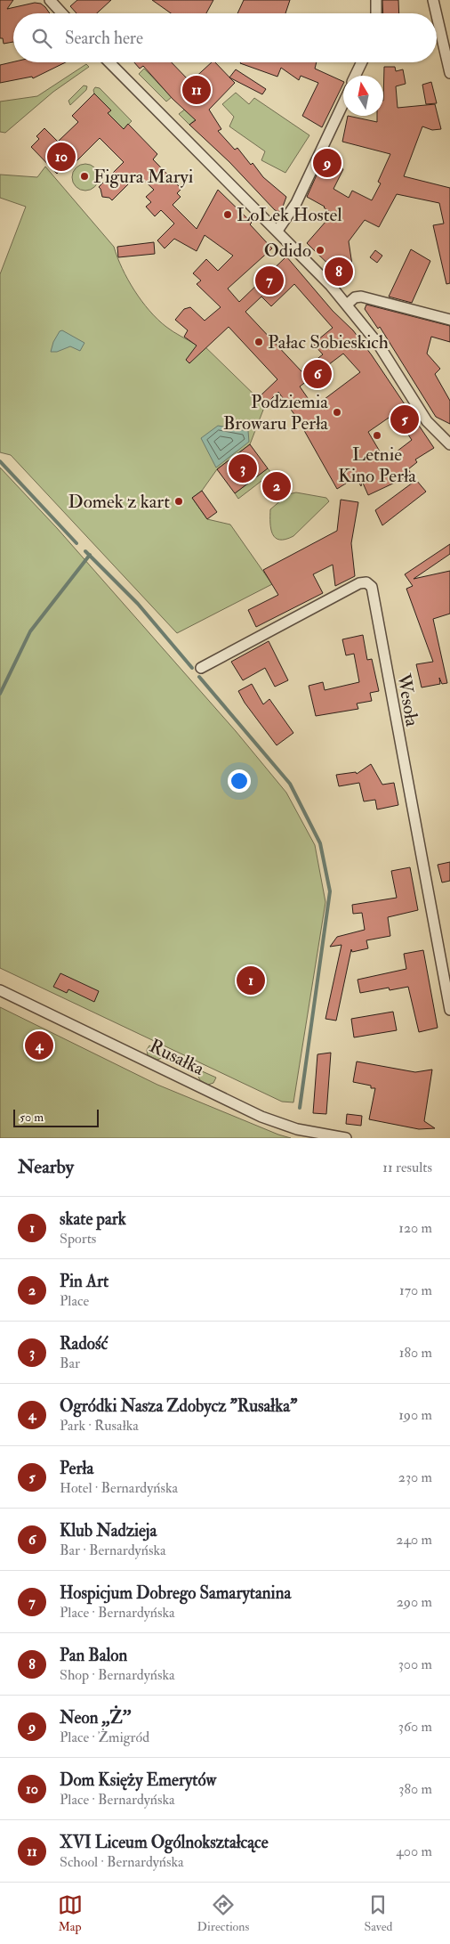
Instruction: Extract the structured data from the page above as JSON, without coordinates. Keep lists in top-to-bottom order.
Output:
{
  "streets": {
    "street": ["Wesoła", "Rusałka"]
  },
  "places": [
    "Figura Maryi",
    "LoLek Hostel",
    "Odido",
    "Pałac Sobieskich",
    "Podziemia Browaru Perła",
    "Letnie Kino Perła",
    "Domek z kart"
  ],
  "scale_bar": "50 m",
  "north": "top",
  "page": {
    "search": "Search here",
    "pins": [
      "11",
      "10",
      "9",
      "8",
      "7",
      "6",
      "5",
      "3",
      "2",
      "1",
      "4"
    ],
    "scale": "50 m",
    "heading": ["Nearby", "11 results"],
    "list": [
      {
        "mark": "1",
        "name": "skate park",
        "note": "Sports",
        "value": "120 m"
      },
      {
        "mark": "2",
        "name": "Pin Art",
        "note": "Place",
        "value": "170 m"
      },
      {
        "mark": "3",
        "name": "Radość",
        "note": "Bar",
        "value": "180 m"
      },
      {
        "mark": "4",
        "name": "Ogródki Nasza Zdobycz \"Rusałka\"",
        "note": "Park · Rusałka",
        "value": "190 m"
      },
      {
        "mark": "5",
        "name": "Perła",
        "note": "Hotel · Bernardyńska",
        "value": "230 m"
      },
      {
        "mark": "6",
        "name": "Klub Nadzieja",
        "note": "Bar · Bernardyńska",
        "value": "240 m"
      },
      {
        "mark": "7",
        "name": "Hospicjum Dobrego Samarytanina",
        "note": "Place · Bernardyńska",
        "value": "290 m"
      },
      {
        "mark": "8",
        "name": "Pan Balon",
        "note": "Shop · Bernardyńska",
        "value": "300 m"
      },
      {
        "mark": "9",
        "name": "Neon ,,Ż''",
        "note": "Place · Żmigród",
        "value": "360 m"
      },
      {
        "mark": "10",
        "name": "Dom Księży Emerytów",
        "note": "Place · Bernardyńska",
        "value": "380 m"
      },
      {
        "mark": "11",
        "name": "XVI Liceum Ogólnokształcące",
        "note": "School · Bernardyńska",
        "value": "400 m"
      }
    ],
    "nav": ["Map", "Directions", "Saved"]
  }
}
